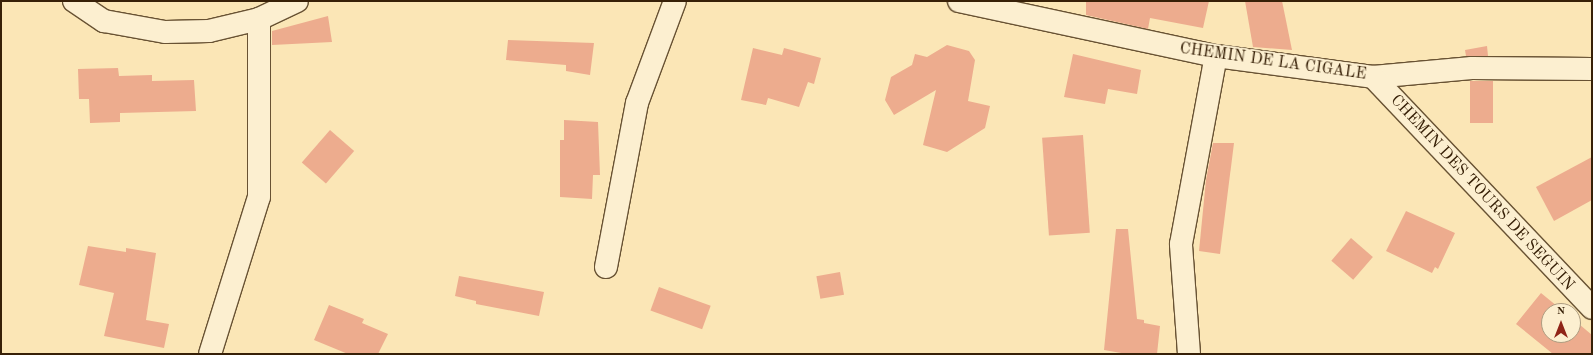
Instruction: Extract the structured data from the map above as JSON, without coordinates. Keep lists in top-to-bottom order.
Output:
{
  "streets": {
    "street": ["CHEMIN DE LA CIGALE", "CHEMIN DES TOURS DE SEGUIN"]
  },
  "crossings": [
    ["CHEMIN DE LA CIGALE", "CHEMIN DES TOURS DE SEGUIN"]
  ],
  "north": "top"
}
